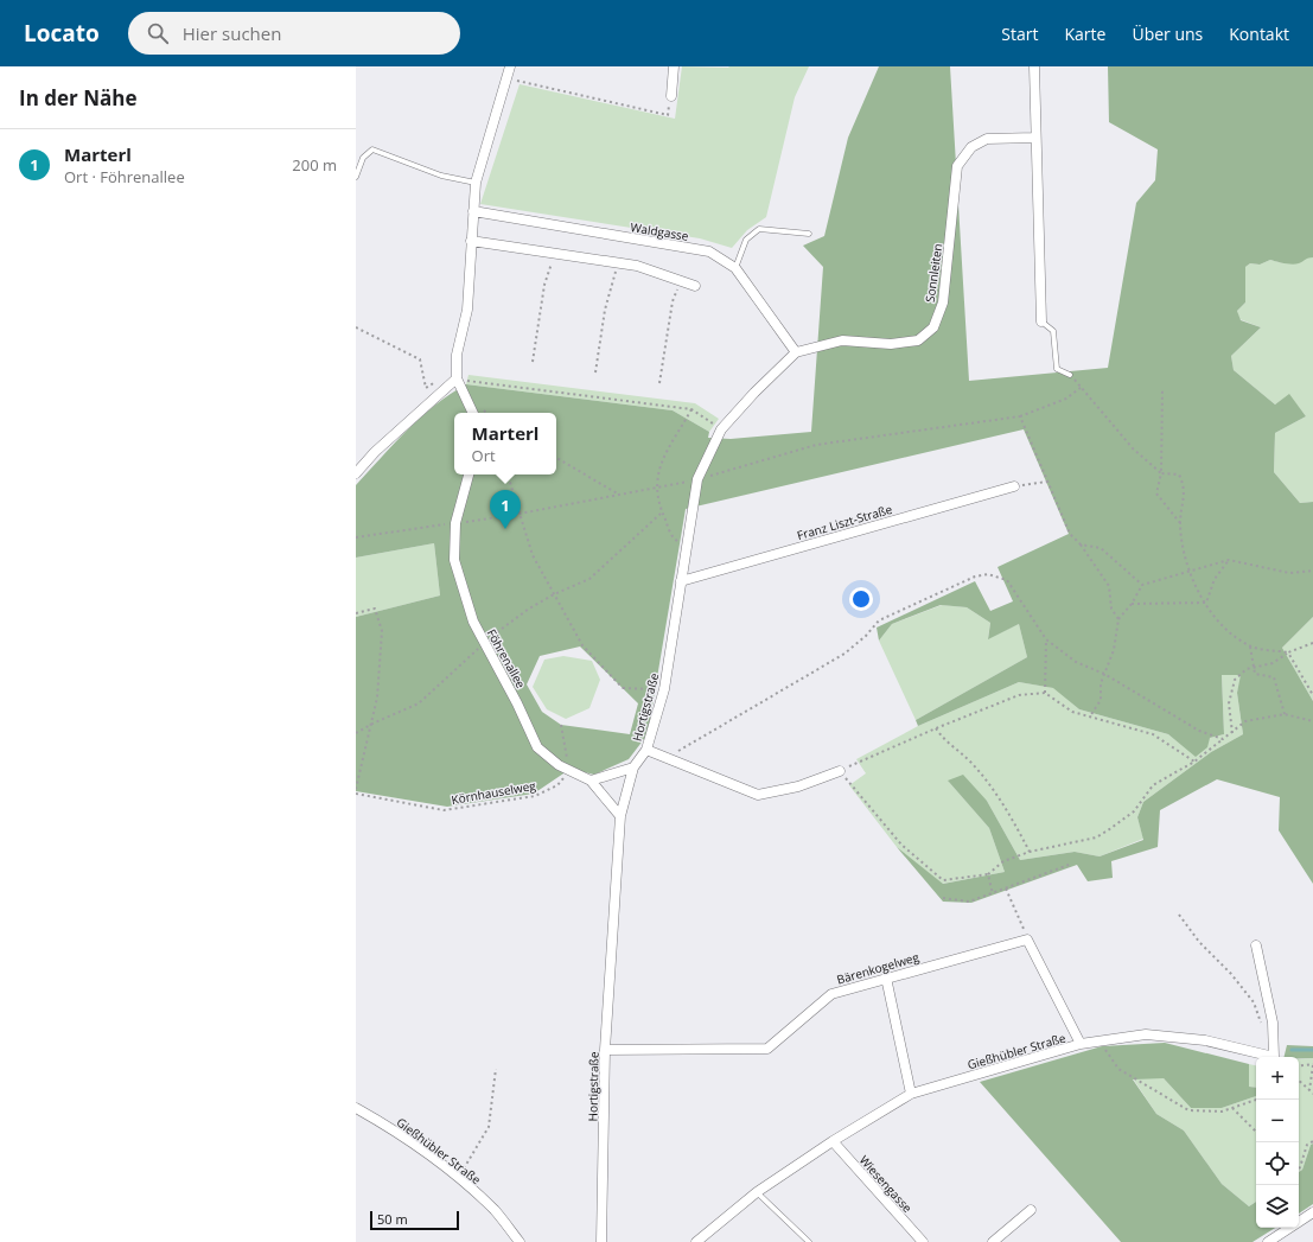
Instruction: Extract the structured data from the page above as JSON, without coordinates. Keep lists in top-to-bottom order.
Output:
{
  "streets": {
    "street": [
      "Waldgasse",
      "Sonnleiten",
      "Franz Liszt-Straße",
      "Föhrenallee",
      "Hortigstraße",
      "Bärenkogelweg",
      "Gießhübler Straße",
      "Wiesengasse"
    ],
    "path": ["Körnhauselweg"]
  },
  "crossings": [
    ["Waldgasse", "Sonnleiten"],
    ["Waldgasse", "Hortigstraße"],
    ["Sonnleiten", "Hortigstraße"],
    ["Franz Liszt-Straße", "Hortigstraße"],
    ["Föhrenallee", "Hortigstraße"],
    ["Föhrenallee", "Körnhauselweg"],
    ["Hortigstraße", "Bärenkogelweg"],
    ["Gießhübler Straße", "Wiesengasse"]
  ],
  "scale_bar": "50 m",
  "page": {
    "header": "Locato",
    "search": "Hier suchen",
    "nav": [
      "Start",
      "Karte",
      "Über uns",
      "Kontakt"
    ],
    "heading": "In der Nähe",
    "list": [
      {
        "mark": "1",
        "name": "Marterl",
        "note": "Ort · Föhrenallee",
        "value": "200 m"
      }
    ],
    "popup": ["Marterl", "Ort"],
    "pins": "1",
    "map_buttons": ["+", "−"],
    "scale": "50 m"
  }
}
